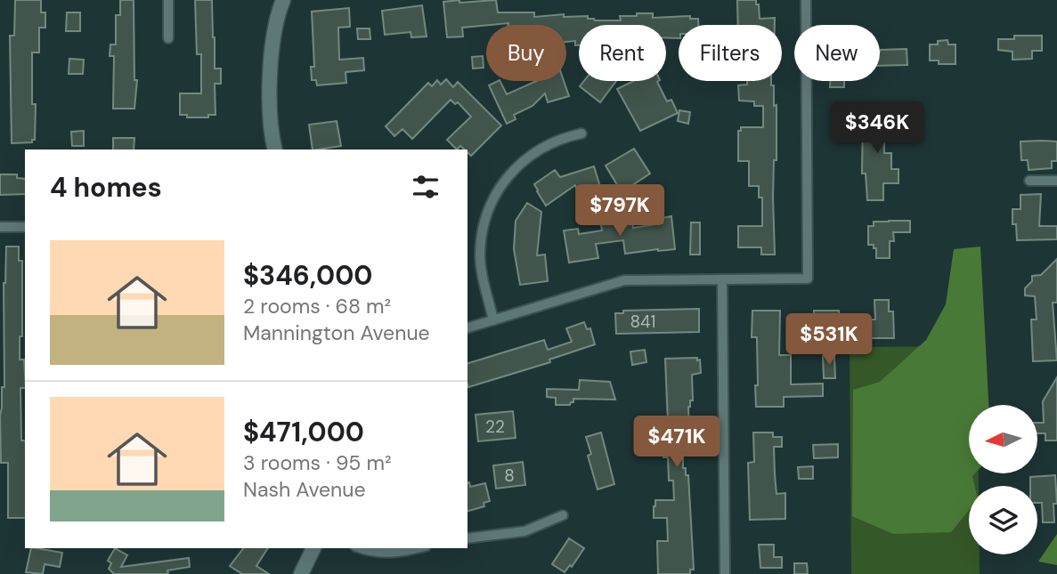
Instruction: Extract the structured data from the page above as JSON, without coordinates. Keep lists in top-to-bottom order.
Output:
{
  "house_numbers": ["841", "22", "8"],
  "north": "left",
  "page": {
    "chip": [
      "Buy",
      "Rent",
      "Filters",
      "New"
    ],
    "price": [
      "$346K",
      "$797K",
      "$531K",
      "$471K"
    ],
    "heading": "4 homes",
    "list": [
      {
        "name": "$346,000",
        "note": "2 rooms · 68 m² · Mannington Avenue"
      },
      {
        "name": "$471,000",
        "note": "3 rooms · 95 m² · Nash Avenue"
      }
    ]
  }
}
